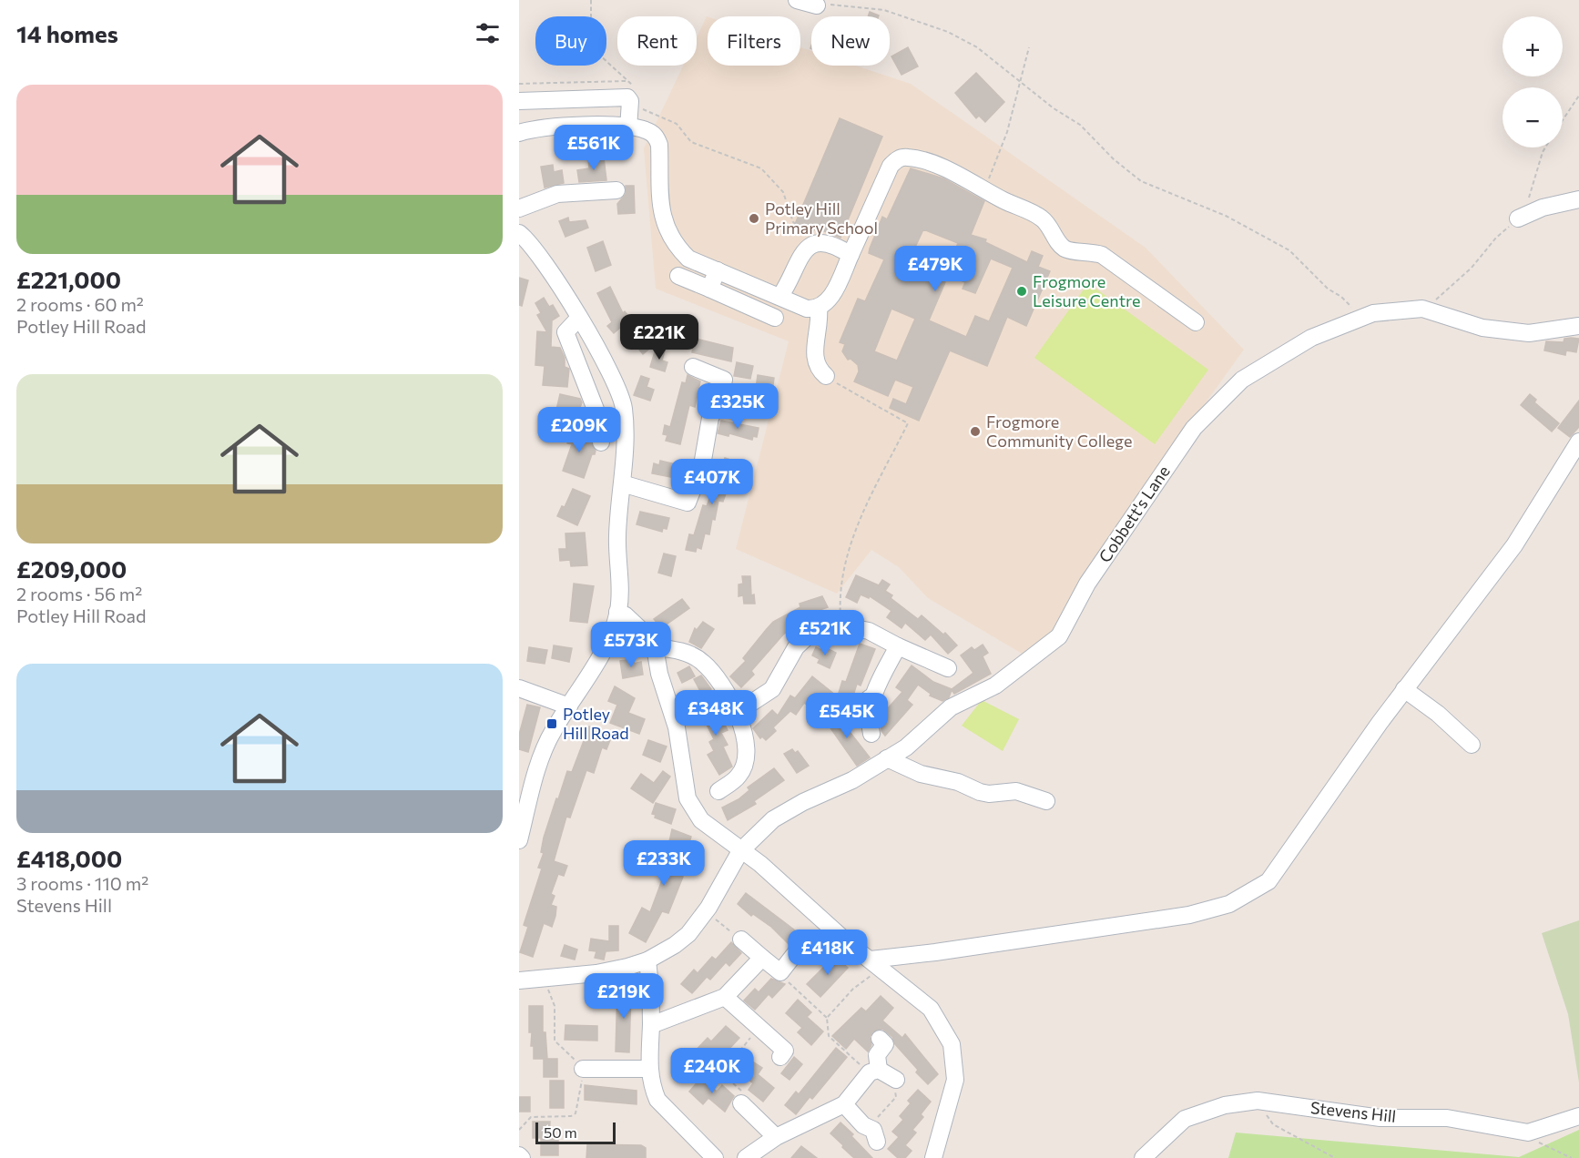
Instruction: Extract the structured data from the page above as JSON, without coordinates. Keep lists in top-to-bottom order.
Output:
{
  "streets": {
    "street": ["Cobbett's Lane", "Stevens Hill"]
  },
  "places": {
    "other": ["Potley Hill Primary School", "Frogmore Leisure Centre", "Frogmore Community College"],
    "transit": ["Potley Hill Road"]
  },
  "scale_bar": "50 m",
  "page": {
    "heading": "14 homes",
    "map_buttons": ["+", "−"],
    "chip": [
      "Buy",
      "Rent",
      "Filters",
      "New"
    ],
    "list": [
      {
        "name": "£221,000",
        "note": "2 rooms · 60 m² · Potley Hill Road"
      },
      {
        "name": "£209,000",
        "note": "2 rooms · 56 m² · Potley Hill Road"
      },
      {
        "name": "£418,000",
        "note": "3 rooms · 110 m² · Stevens Hill"
      }
    ],
    "price": [
      "£561K",
      "£479K",
      "£221K",
      "£325K",
      "£209K",
      "£407K",
      "£521K",
      "£573K",
      "£348K",
      "£545K",
      "£233K",
      "£418K",
      "£219K",
      "£240K"
    ],
    "scale": "50 m"
  }
}
